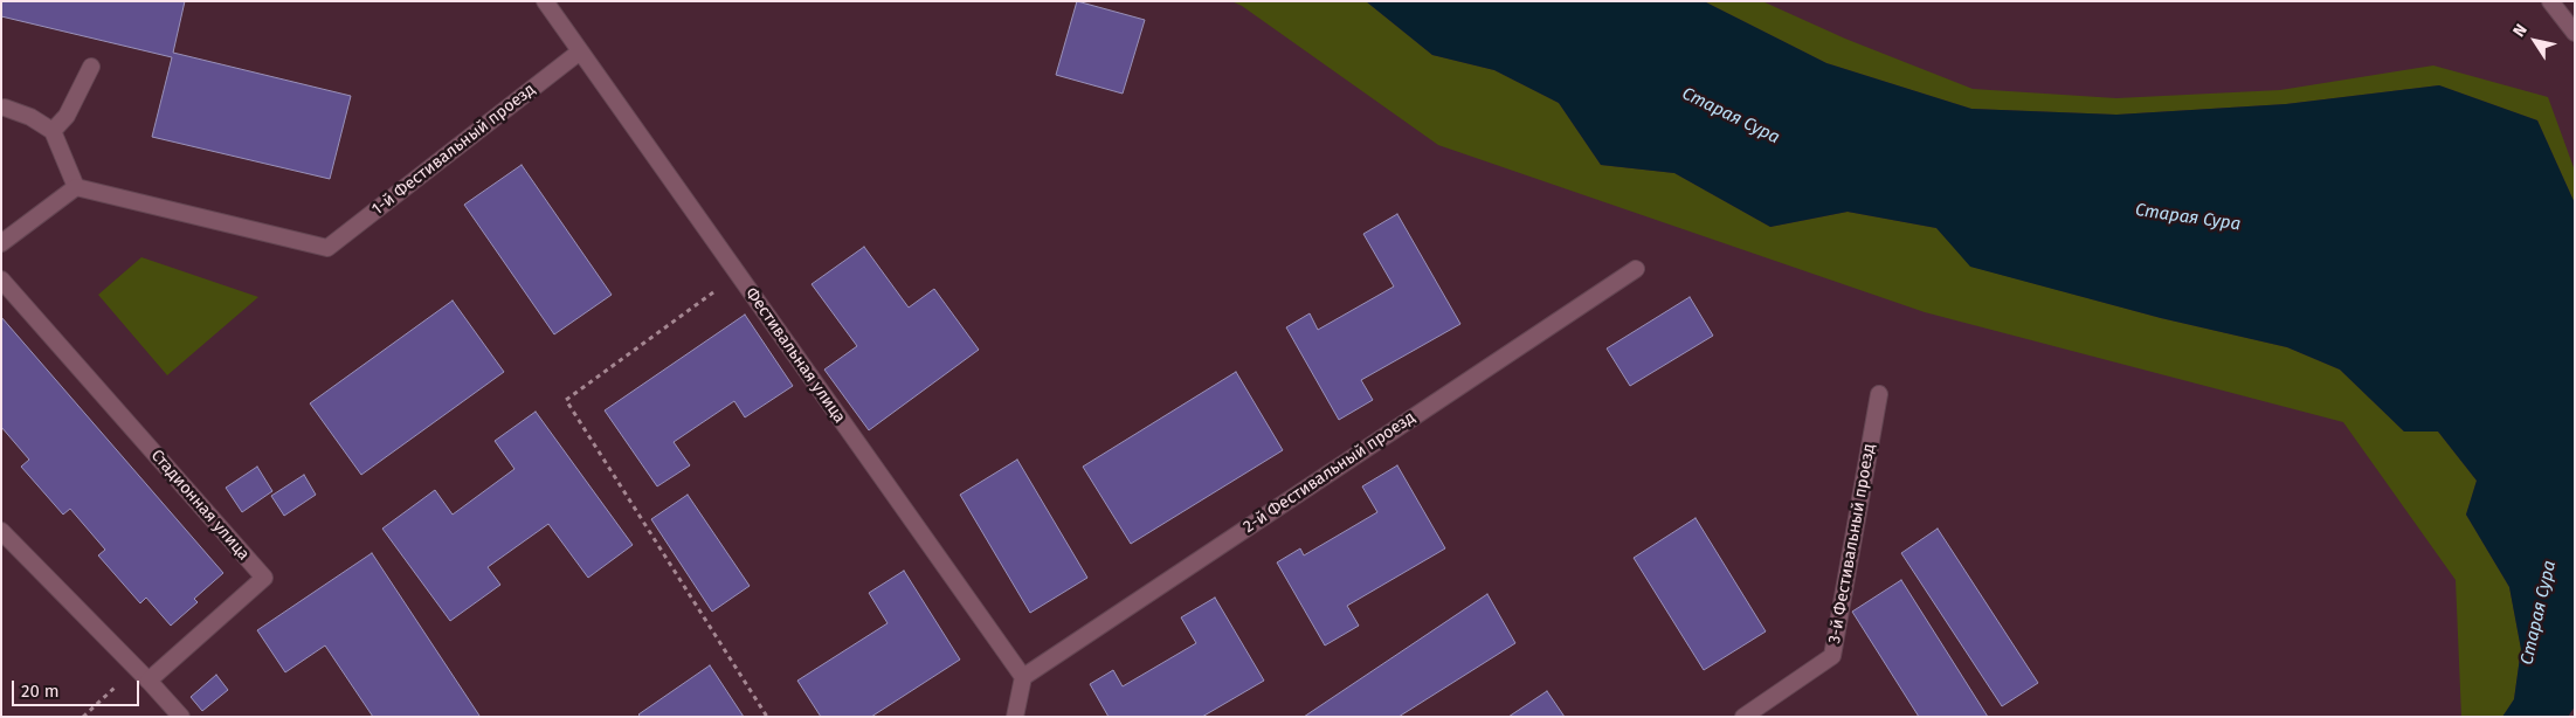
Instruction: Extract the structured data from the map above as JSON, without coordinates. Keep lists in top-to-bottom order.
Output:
{
  "streets": {
    "street": [
      "1-й Фестивальный проезд",
      "Фестивальная улица",
      "2-й Фестивальный проезд",
      "Стадионная улица",
      "3-й Фестивальный проезд"
    ]
  },
  "crossings": [
    ["1-й Фестивальный проезд", "Фестивальная улица"],
    ["Фестивальная улица", "2-й Фестивальный проезд"]
  ],
  "water": ["Старая Сура"],
  "scale_bar": "20 m",
  "north": "top left"
}
